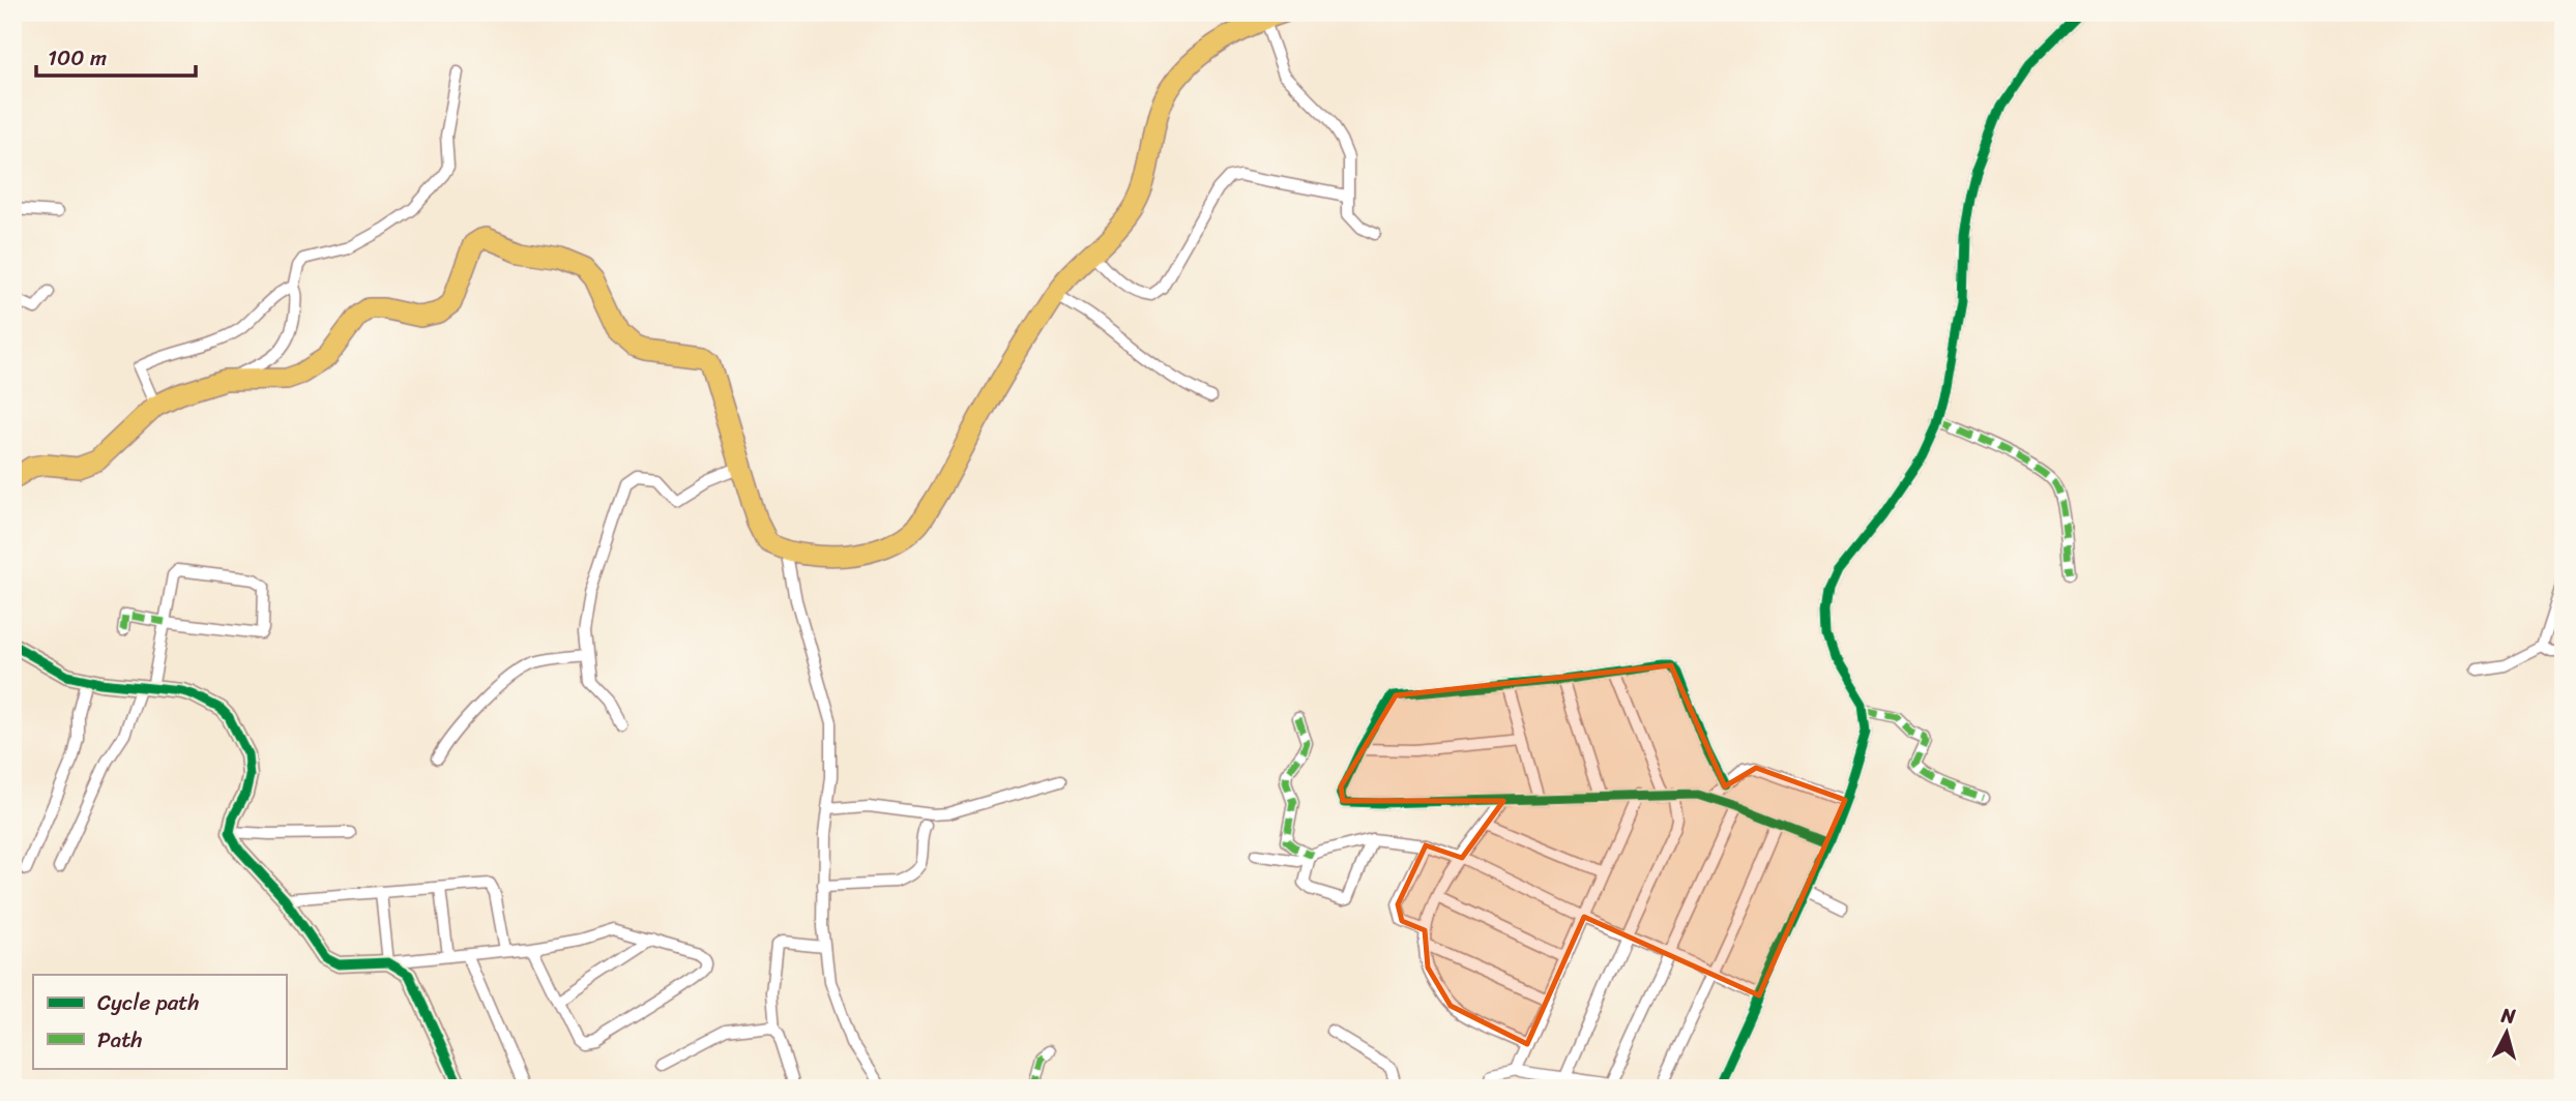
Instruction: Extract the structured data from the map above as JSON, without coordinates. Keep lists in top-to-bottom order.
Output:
{
  "legend": ["Cycle path", "Path"],
  "scale_bar": "100 m",
  "north": "top"
}
